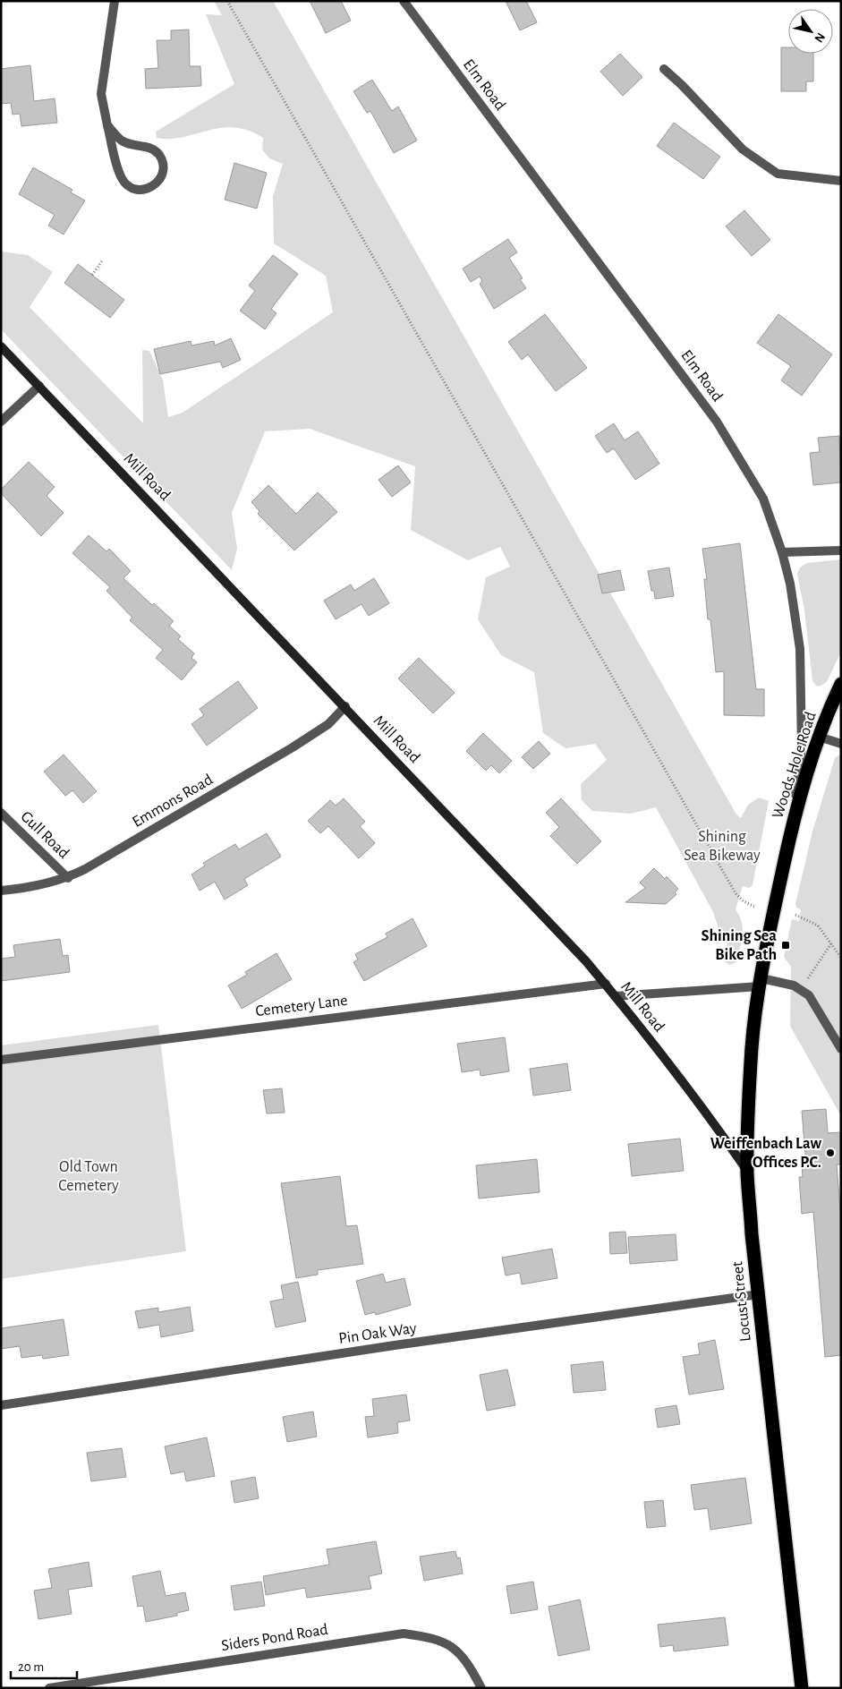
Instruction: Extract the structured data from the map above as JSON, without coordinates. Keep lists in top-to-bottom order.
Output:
{
  "streets": {
    "highway": ["Woods Hole Road", "Locust Street"],
    "street": [
      "Elm Road",
      "Mill Road",
      "Emmons Road",
      "Gull Road",
      "Cemetery Lane",
      "Pin Oak Way",
      "Siders Pond Road"
    ]
  },
  "crossings": [
    ["Elm Road", "Woods Hole Road"],
    ["Mill Road", "Emmons Road"],
    ["Mill Road", "Cemetery Lane"],
    ["Mill Road", "Locust Street"],
    ["Woods Hole Road", "Locust Street"],
    ["Emmons Road", "Gull Road"],
    ["Locust Street", "Pin Oak Way"]
  ],
  "parks": ["Shining Sea Bikeway", "Old Town Cemetery"],
  "places": {
    "transit": ["Shining Sea Bike Path"],
    "other": ["Weiffenbach Law Offices P.C."]
  },
  "scale_bar": "20 m",
  "north": "bottom right"
}
